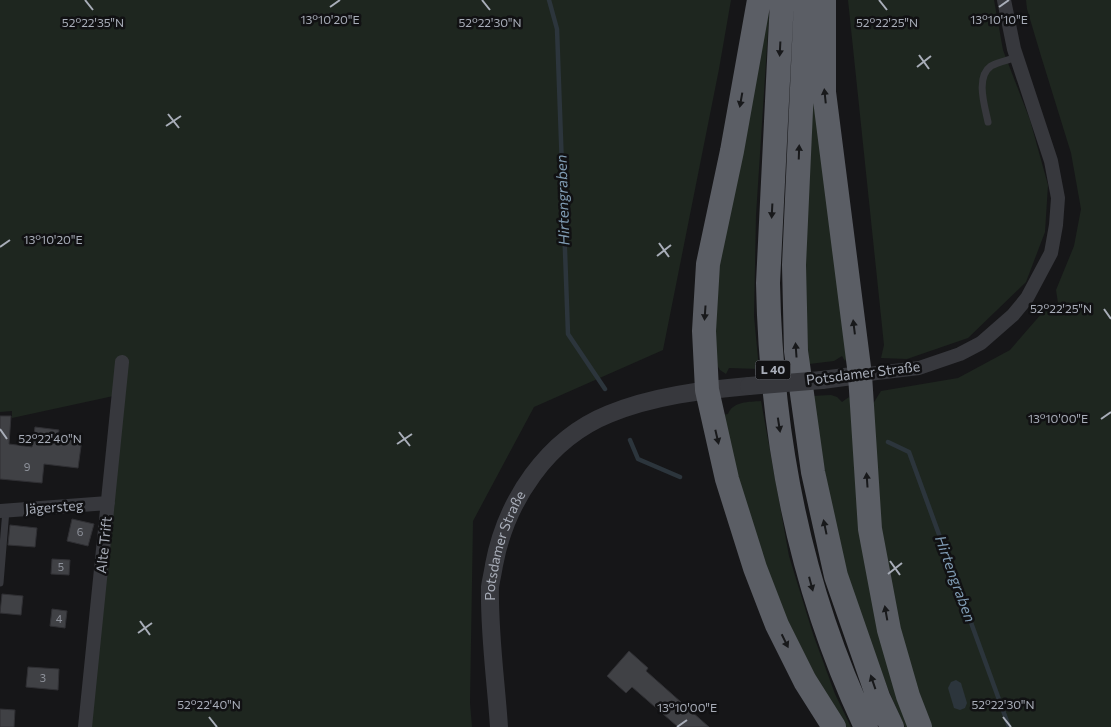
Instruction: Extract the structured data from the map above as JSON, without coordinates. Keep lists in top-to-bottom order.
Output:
{
  "streets": {
    "highway": ["L 40"],
    "street": ["Potsdamer Straße", "Jägersteg", "Alte Trift"]
  },
  "crossings": [
    ["Jägersteg", "Alte Trift"]
  ],
  "water": ["Hirtengraben"],
  "house_numbers": [
    "9",
    "6",
    "5",
    "4",
    "3"
  ],
  "coordinates": [
    "13°10'20\"E",
    "13°10'10\"E",
    "52°22'35\"N",
    "52°22'30\"N",
    "52°22'25\"N",
    "13°10'00\"E",
    "52°22'40\"N"
  ]
}
